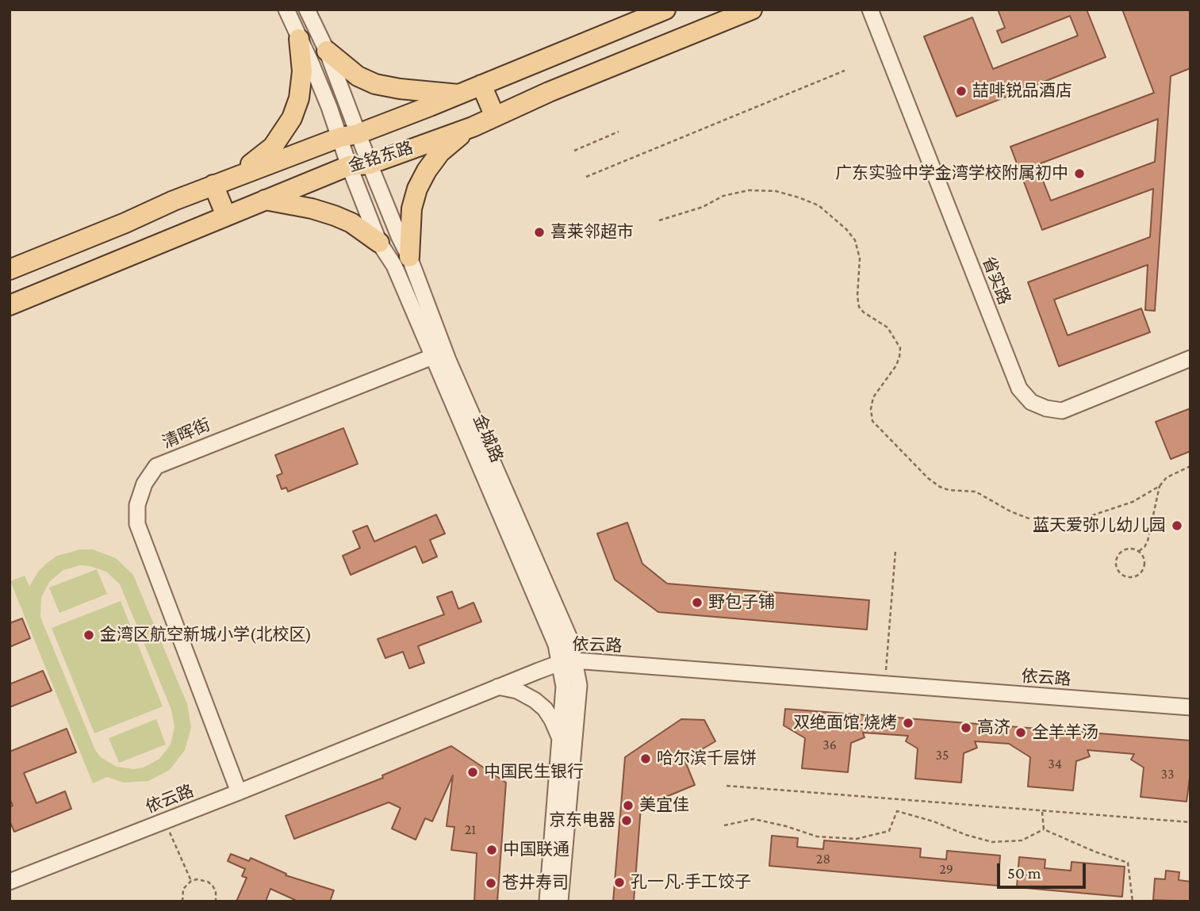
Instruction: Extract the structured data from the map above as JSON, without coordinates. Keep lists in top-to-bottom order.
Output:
{
  "streets": {
    "main road": ["金铭东路"],
    "street": [
      "省实路",
      "清晖街",
      "金城路",
      "依云路"
    ]
  },
  "crossings": [
    ["金铭东路", "金城路"],
    ["清晖街", "金城路"],
    ["清晖街", "依云路"],
    ["金城路", "依云路"]
  ],
  "places": [
    "喆啡锐品酒店",
    "广东实验中学金湾学校附属初中",
    "喜莱邻超市",
    "蓝天爱弥儿幼儿园",
    "野包子铺",
    "金湾区航空新城小学(北校区)",
    "双绝面馆·烧烤",
    "高济",
    "全羊羊汤",
    "哈尔滨千层饼",
    "中国民生银行",
    "美宜佳",
    "京东电器",
    "中国联通",
    "孔一凡·手工饺子",
    "苍井寿司"
  ],
  "house_numbers": [
    "36",
    "35",
    "34",
    "33",
    "21",
    "28",
    "29"
  ],
  "scale_bar": "50 m"
}
